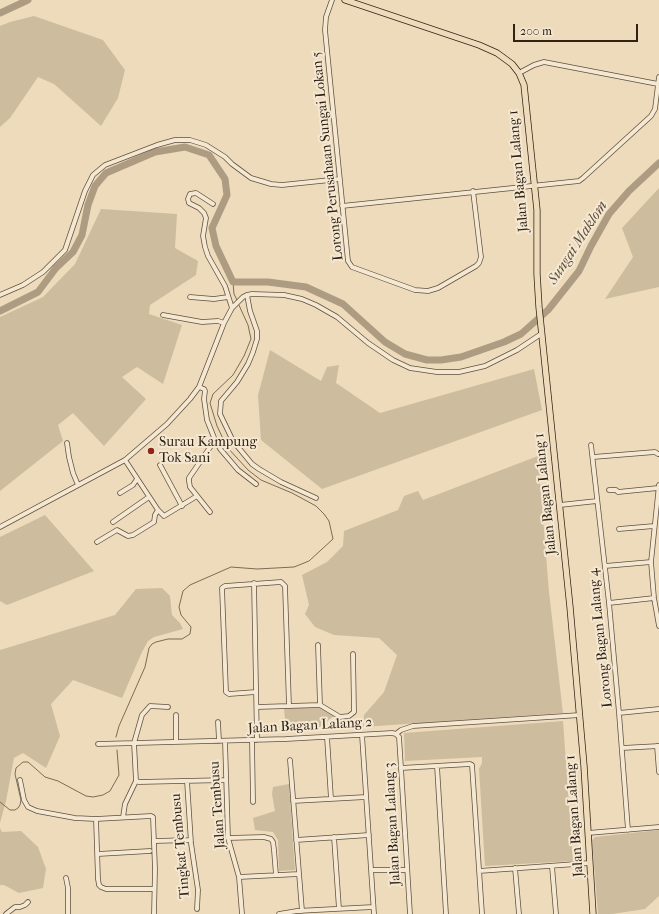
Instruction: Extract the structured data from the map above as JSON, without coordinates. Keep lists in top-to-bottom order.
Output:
{
  "streets": {
    "main road": ["Jalan Bagan Lalang 1"],
    "street": [
      "Lorong Perusahaan Sungai Lokan 5",
      "Lorong Bagan Lalang 4",
      "Jalan Bagan Lalang 2",
      "Jalan Tembusu",
      "Jalan Bagan Lalang 3",
      "Tingkat Tembusu"
    ]
  },
  "crossings": [
    ["Jalan Bagan Lalang 2", "Jalan Tembusu"],
    ["Jalan Bagan Lalang 2", "Jalan Bagan Lalang 3"]
  ],
  "water": ["Sungai Maklom"],
  "places": ["Surau Kampung Tok Sani"],
  "scale_bar": "200 m"
}
